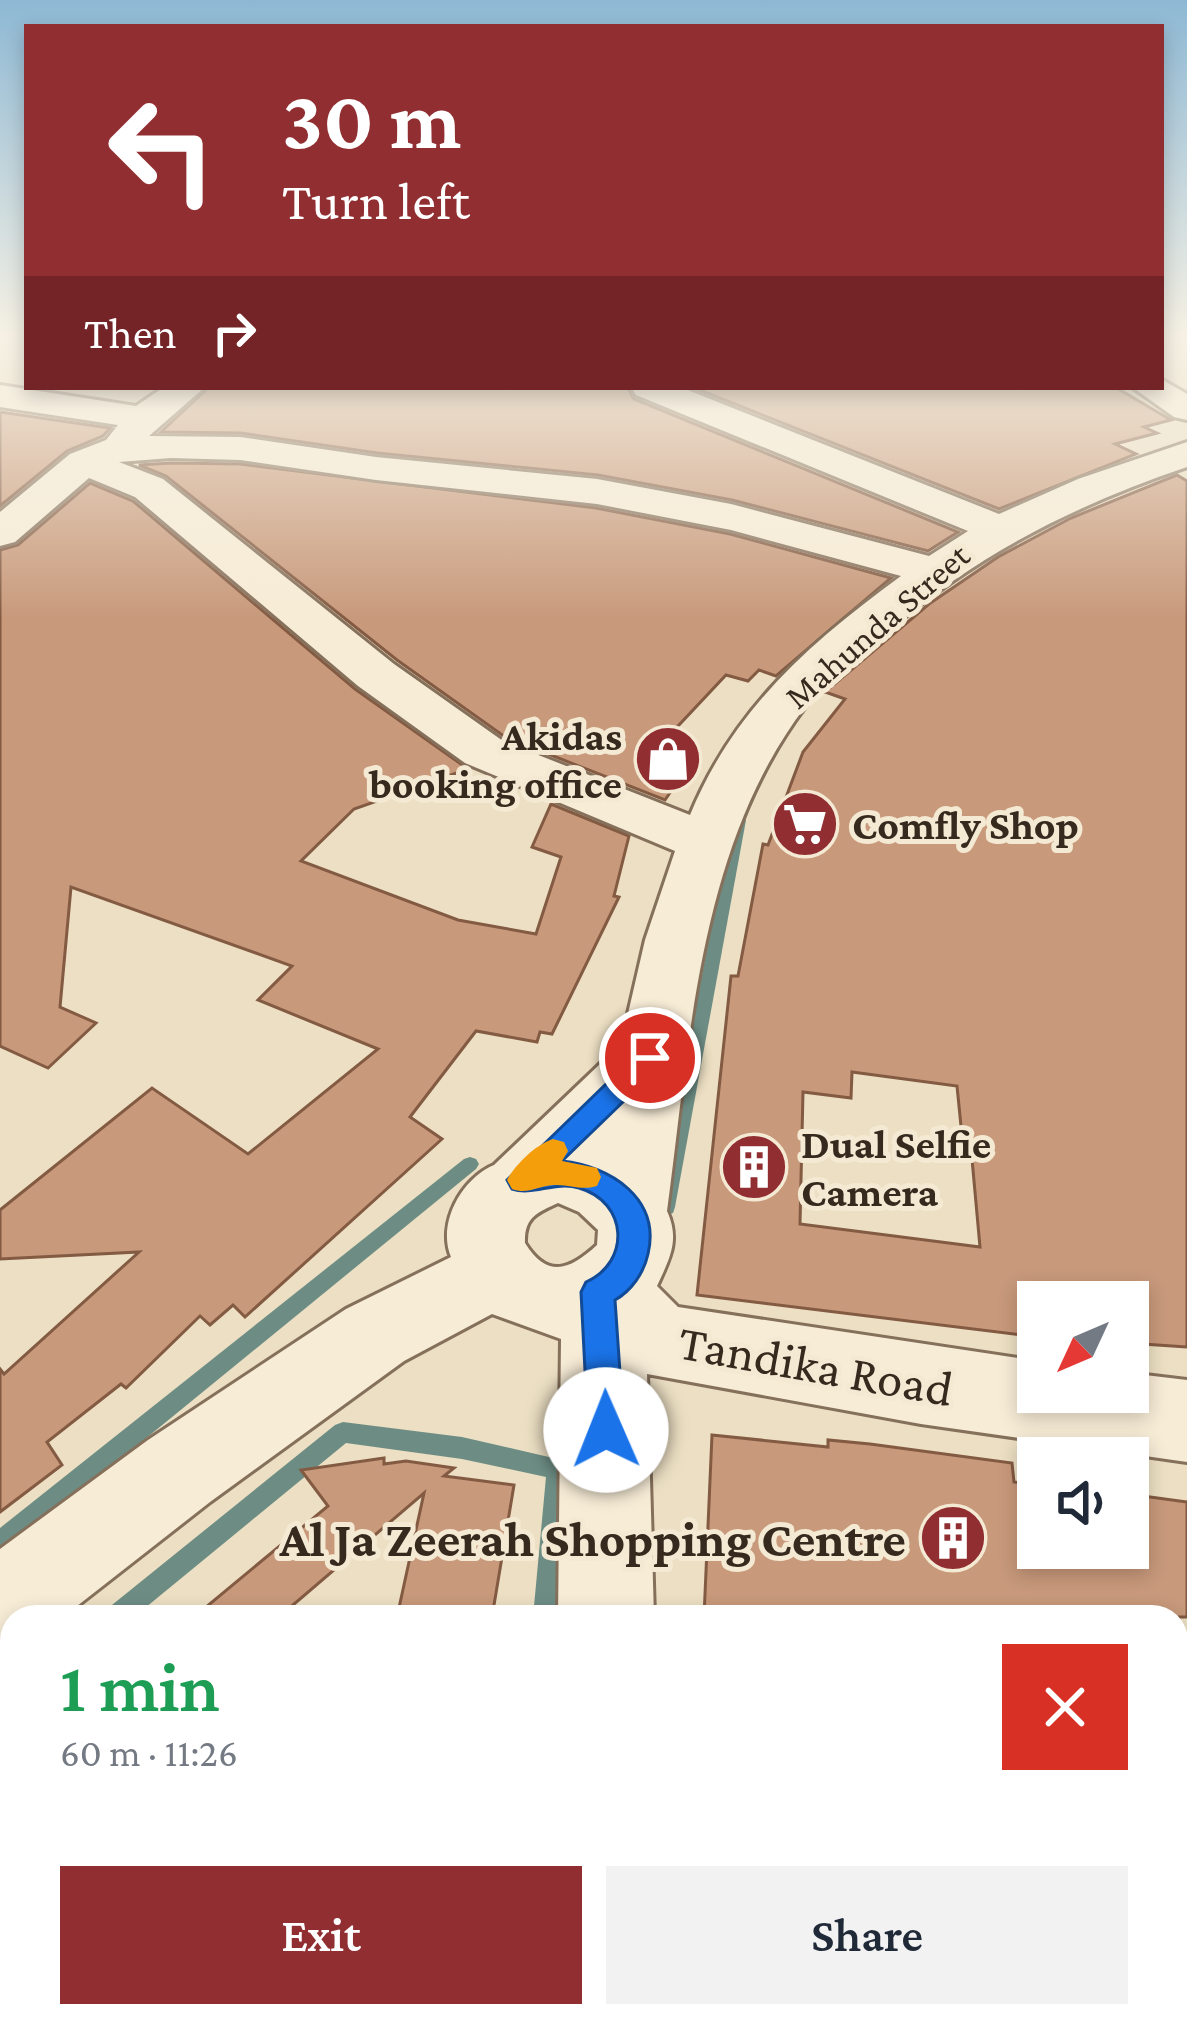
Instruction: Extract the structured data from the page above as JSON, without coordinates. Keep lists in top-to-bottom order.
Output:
{
  "streets": {
    "street": ["Mahunda Street", "Tandika Road"]
  },
  "crossings": [
    ["Mahunda Street", "Tandika Road"]
  ],
  "places": {
    "shop": ["Akidas booking office"],
    "supermarket": ["Comfly Shop"],
    "building": ["Dual Selfie Camera", "Al Ja Zeerah Shopping Centre"]
  },
  "north": "bottom left",
  "page": {
    "turn": ["30 m", "Turn left"],
    "then": "Then",
    "heading": ["1 min", "60 m · 11:26"],
    "buttons": ["Exit", "Share"]
  }
}
